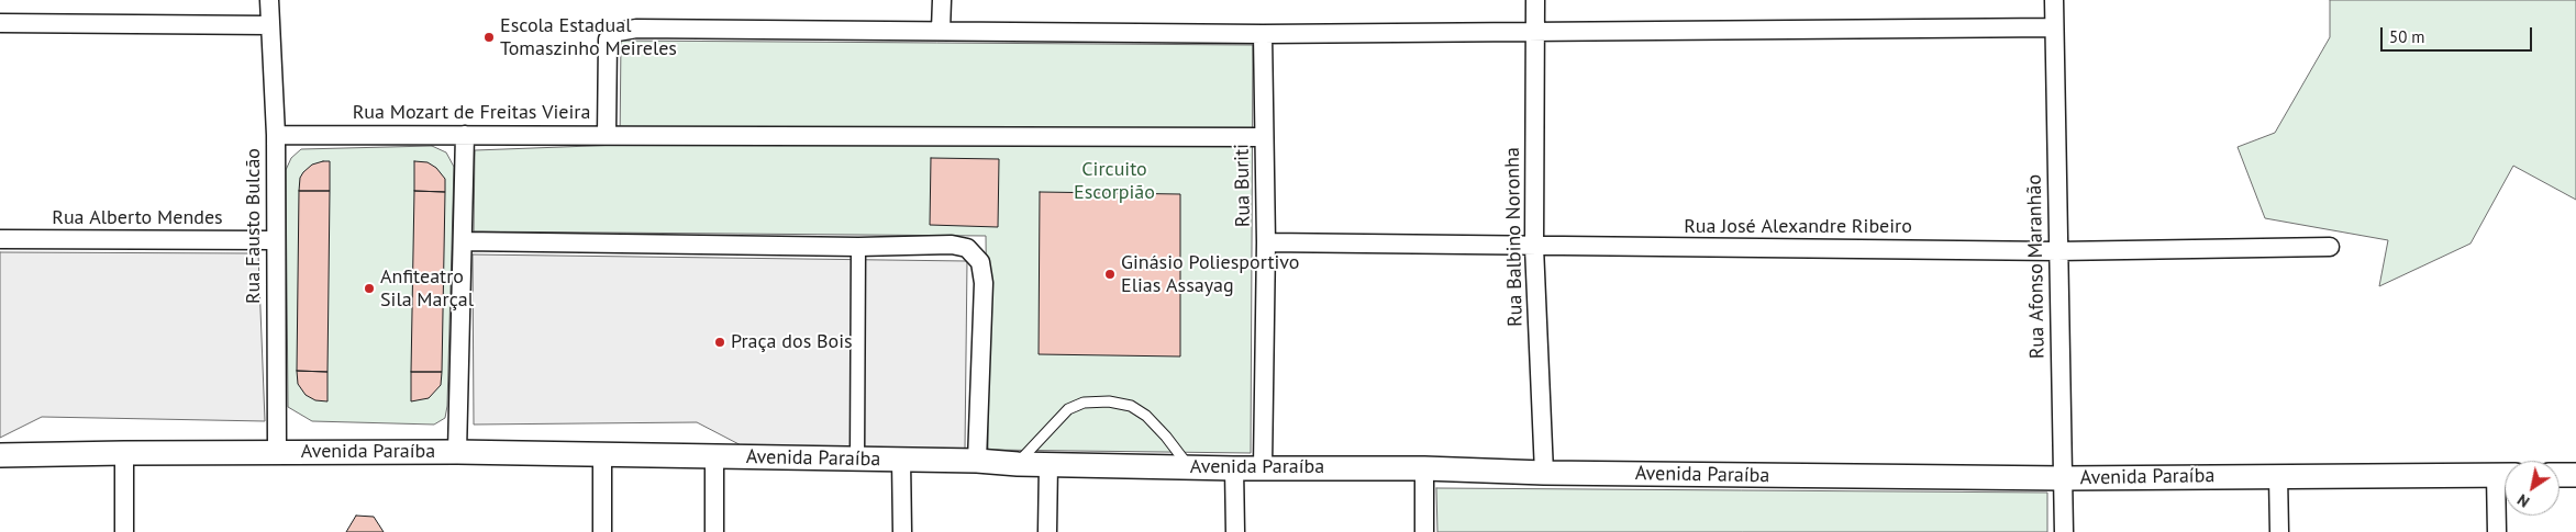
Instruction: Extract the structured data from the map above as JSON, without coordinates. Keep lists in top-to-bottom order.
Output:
{
  "streets": {
    "street": [
      "Rua Mozart de Freitas Vieira",
      "Rua Buriti",
      "Rua Alberto Mendes",
      "Rua Fausto Bulcão",
      "Rua José Alexandre Ribeiro",
      "Rua Balbino Noronha",
      "Rua Afonso Maranhão",
      "Avenida Paraíba"
    ]
  },
  "crossings": [
    ["Rua Mozart de Freitas Vieira", "Rua Buriti"],
    ["Rua Mozart de Freitas Vieira", "Rua Fausto Bulcão"],
    ["Rua Mozart de Freitas Vieira", "Rua Balbino Noronha"],
    ["Rua Mozart de Freitas Vieira", "Rua Afonso Maranhão"],
    ["Rua Buriti", "Rua José Alexandre Ribeiro"],
    ["Rua Buriti", "Avenida Paraíba"],
    ["Rua Alberto Mendes", "Rua Fausto Bulcão"],
    ["Rua Fausto Bulcão", "Avenida Paraíba"],
    ["Rua José Alexandre Ribeiro", "Rua Balbino Noronha"],
    ["Rua José Alexandre Ribeiro", "Rua Afonso Maranhão"],
    ["Rua Balbino Noronha", "Avenida Paraíba"],
    ["Rua Afonso Maranhão", "Avenida Paraíba"]
  ],
  "parks": ["Circuito Escorpião"],
  "places": [
    "Escola Estadual Tomaszinho Meireles",
    "Ginásio Poliesportivo Elias Assayag",
    "Anfiteatro Sila Marçal",
    "Praça dos Bois"
  ],
  "scale_bar": "50 m",
  "north": "bottom left"
}
